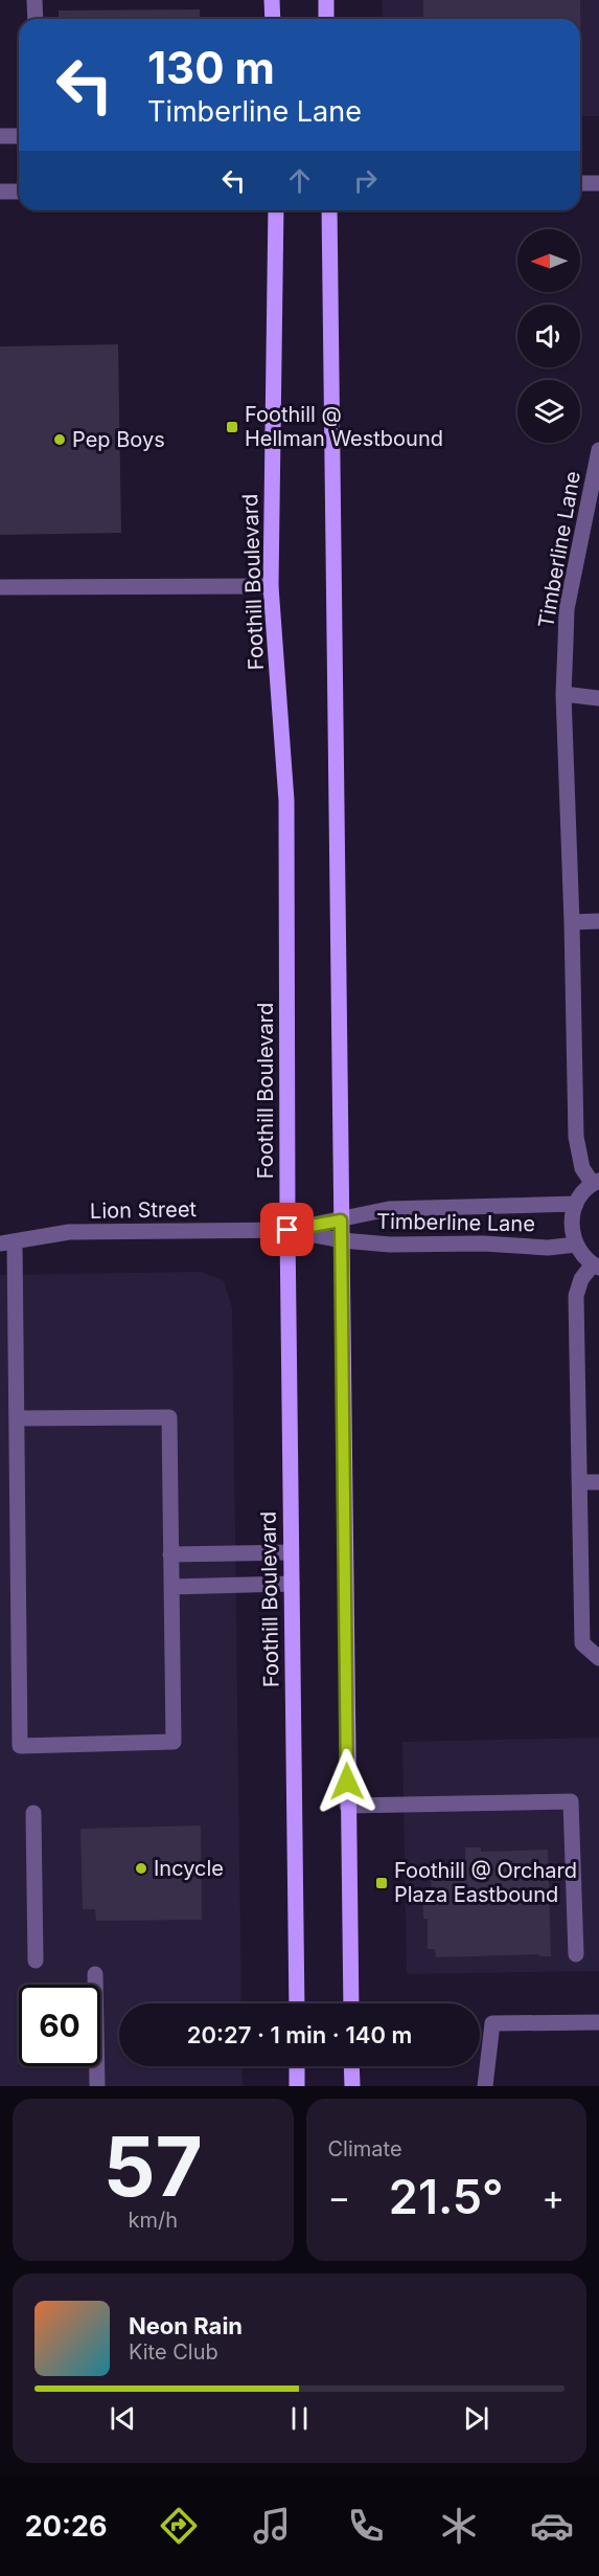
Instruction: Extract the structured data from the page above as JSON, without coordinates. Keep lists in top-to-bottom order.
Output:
{
  "streets": {
    "main road": ["Foothill Boulevard"],
    "street": ["Timberline Lane", "Lion Street"]
  },
  "crossings": [
    ["Timberline Lane", "Foothill Boulevard"],
    ["Timberline Lane", "Lion Street"],
    ["Foothill Boulevard", "Lion Street"]
  ],
  "places": {
    "transit": ["Foothill @ Hellman Westbound", "Foothill @ Orchard Plaza Eastbound"],
    "other": ["Pep Boys", "Incycle"]
  },
  "north": "left",
  "page": {
    "turn": ["130 m", "Timberline Lane"],
    "limit": "60",
    "trip": "20:27 · 1 min · 140 m",
    "tile": [
      ["57", "km/h"],
      "Climate"
    ],
    "heat": ["−", "21.5°", "+"],
    "song": ["Neon Rain", "Kite Club"],
    "tabs": "20:26"
  }
}
